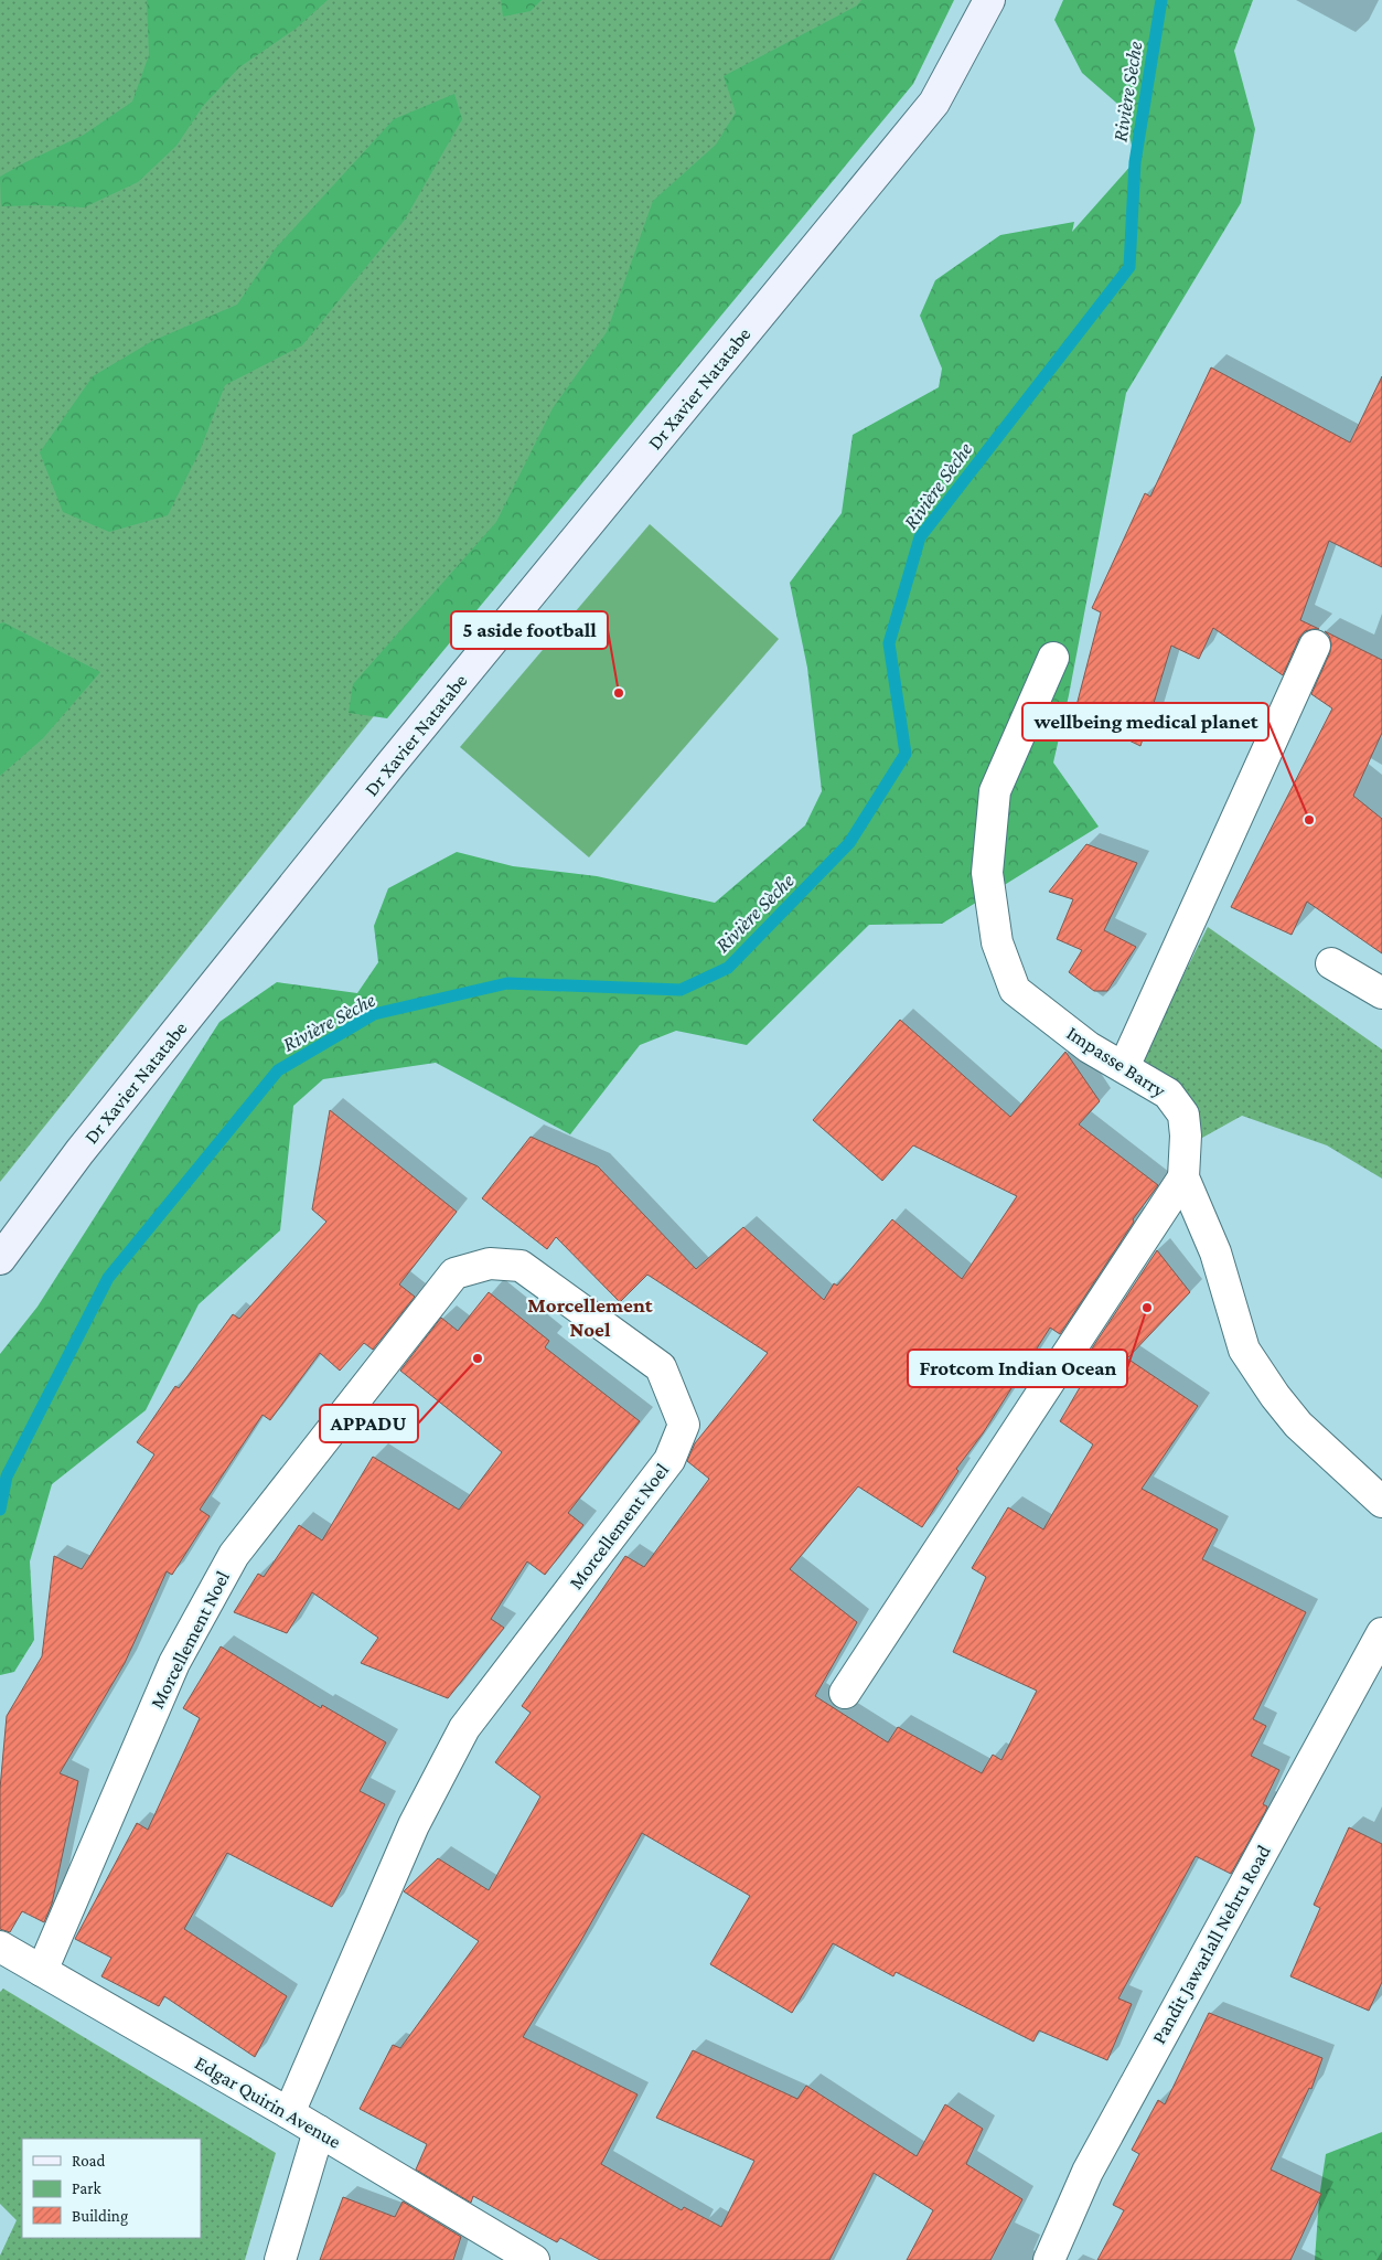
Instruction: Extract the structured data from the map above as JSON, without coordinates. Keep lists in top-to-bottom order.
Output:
{
  "streets": {
    "main road": ["Dr Xavier Natatabe"],
    "street": [
      "Impasse Barry",
      "Morcellement Noel",
      "Pandit Jawarlall Nehru Road",
      "Edgar Quirin Avenue"
    ]
  },
  "crossings": [
    ["Morcellement Noel", "Edgar Quirin Avenue"]
  ],
  "districts": ["Morcellement Noel"],
  "water": ["Rivière Sèche"],
  "places": [
    "5 aside football",
    "wellbeing medical planet",
    "Frotcom Indian Ocean",
    "APPADU"
  ],
  "legend": ["Road", "Park", "Building"]
}
